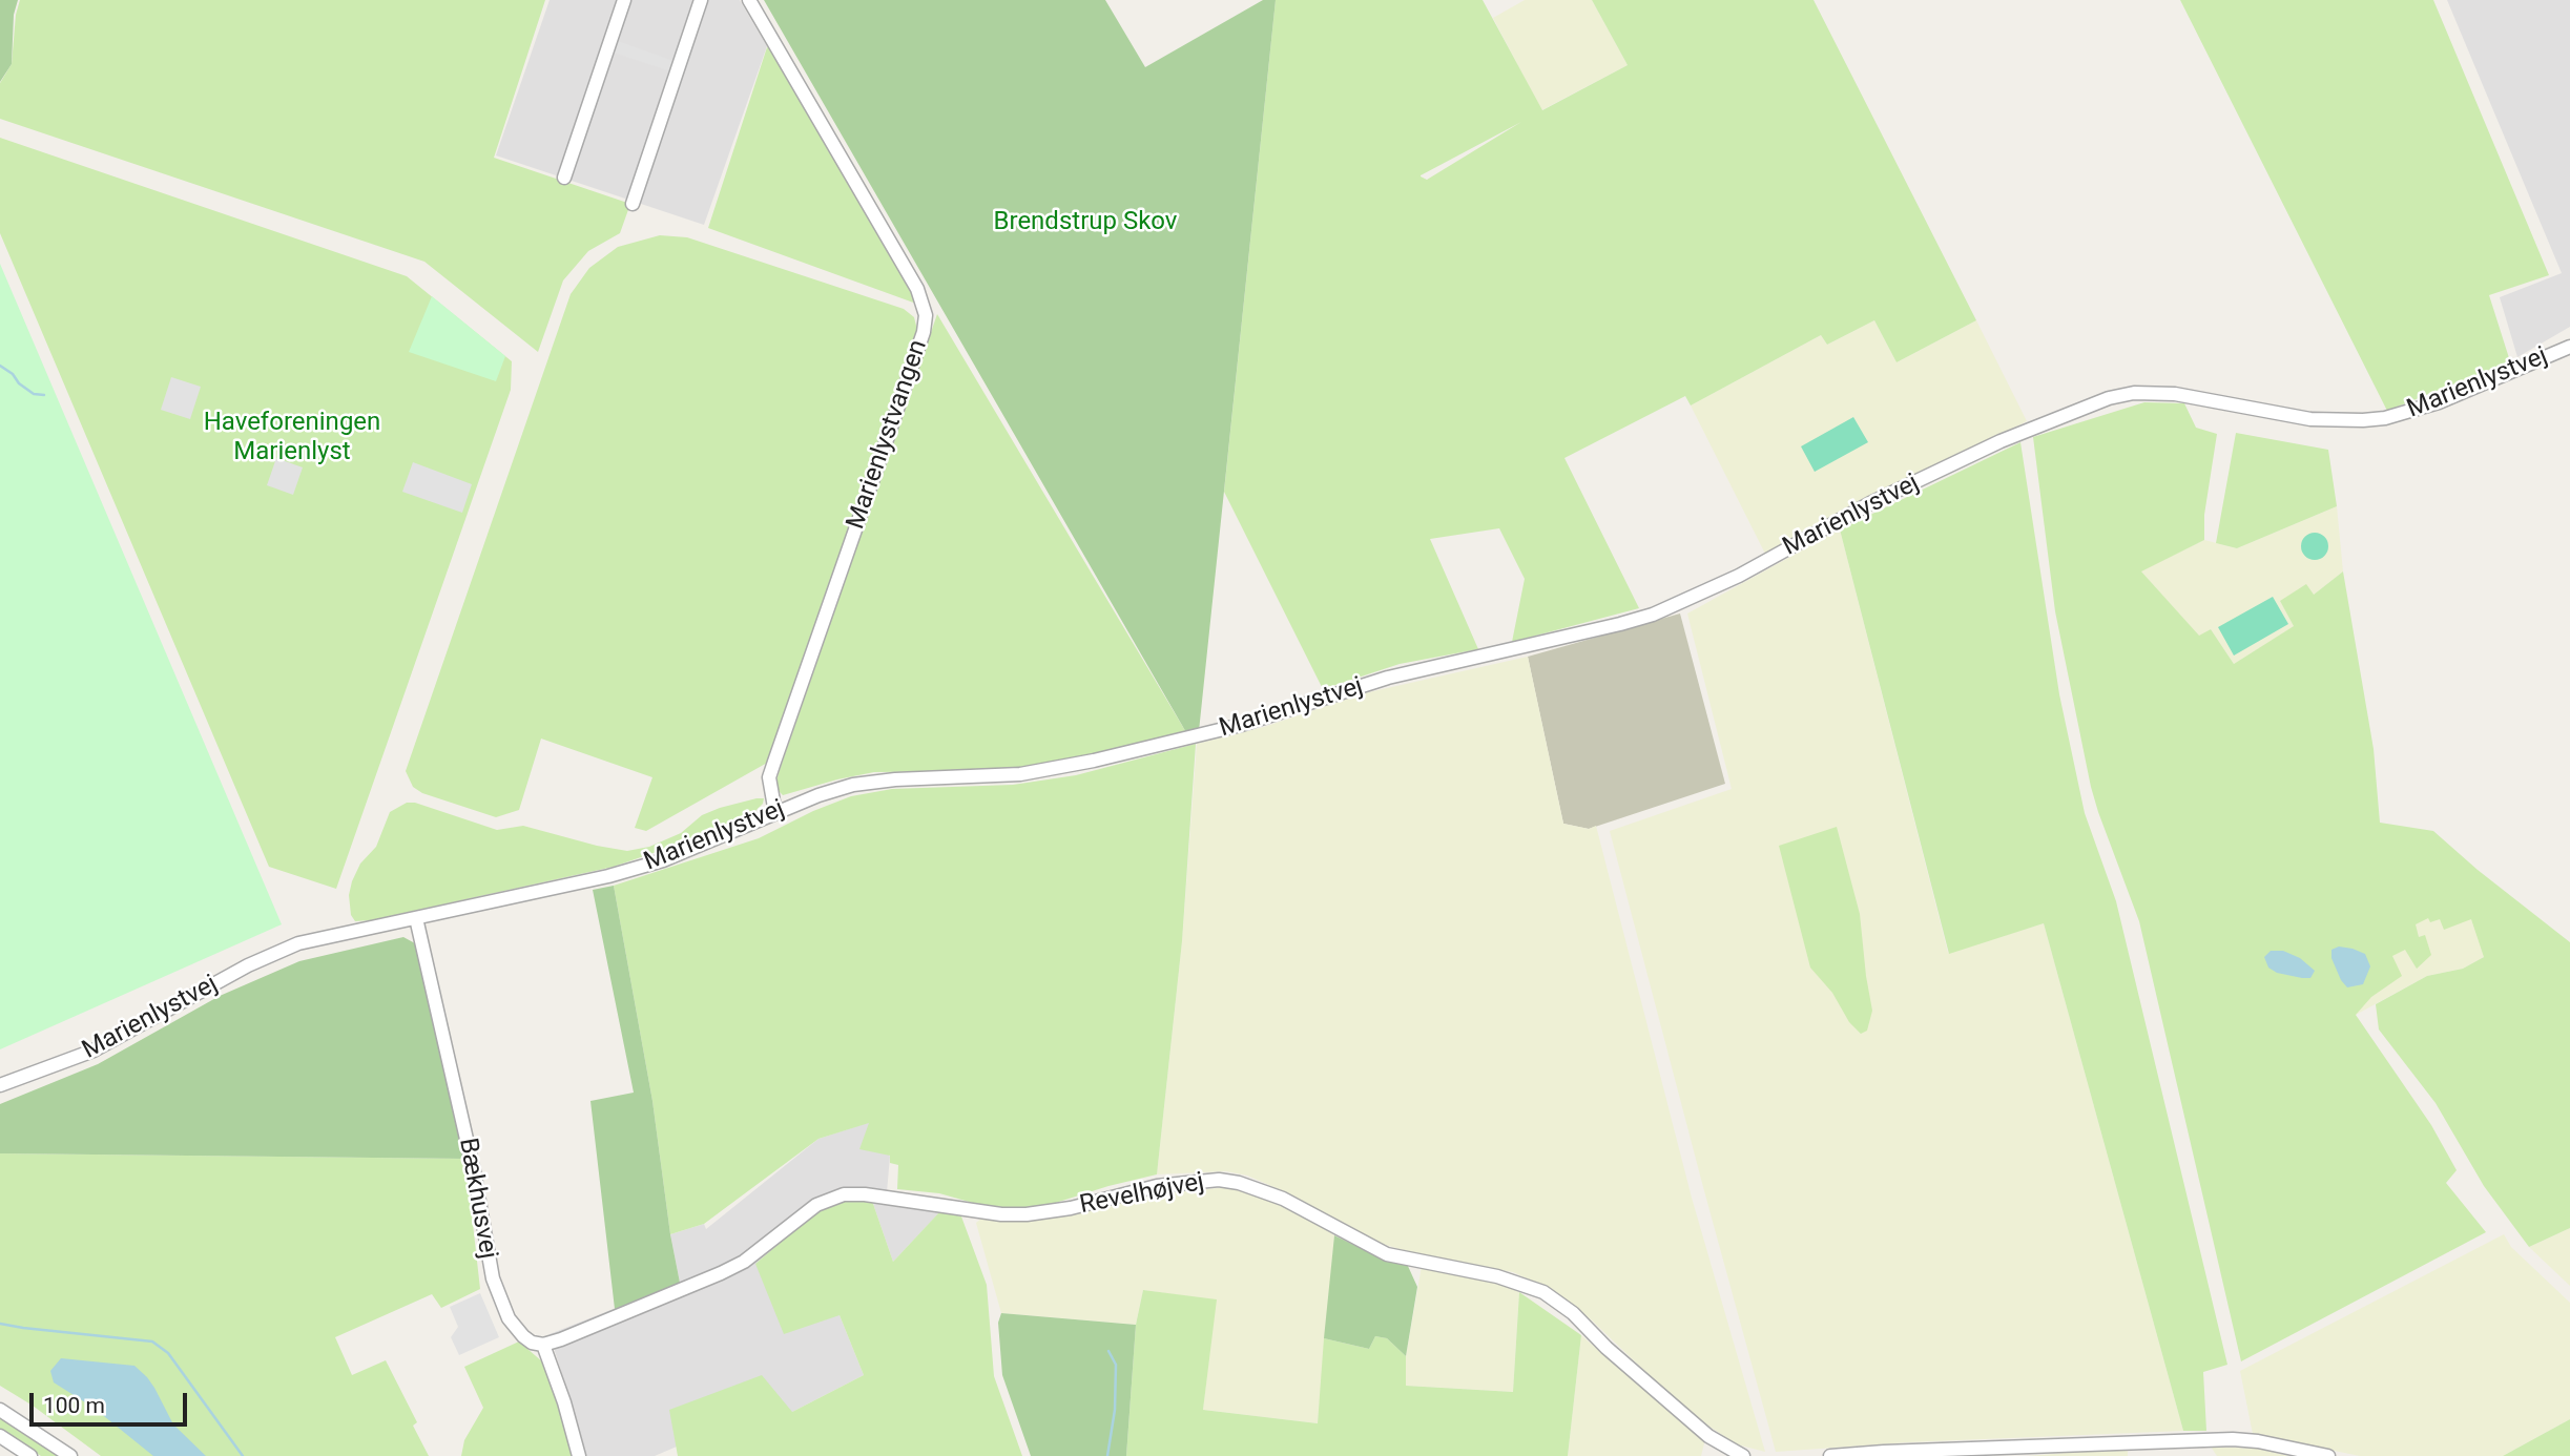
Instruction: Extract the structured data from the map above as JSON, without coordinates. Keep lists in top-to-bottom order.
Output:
{
  "streets": {
    "street": [
      "Marienlystvej",
      "Marienlystvangen",
      "Revelhøjvej",
      "Bækhusvej"
    ]
  },
  "crossings": [
    ["Marienlystvej", "Marienlystvangen"],
    ["Marienlystvej", "Bækhusvej"],
    ["Revelhøjvej", "Bækhusvej"]
  ],
  "parks": ["Brendstrup Skov", "Haveforeningen Marienlyst"],
  "scale_bar": "100 m"
}
